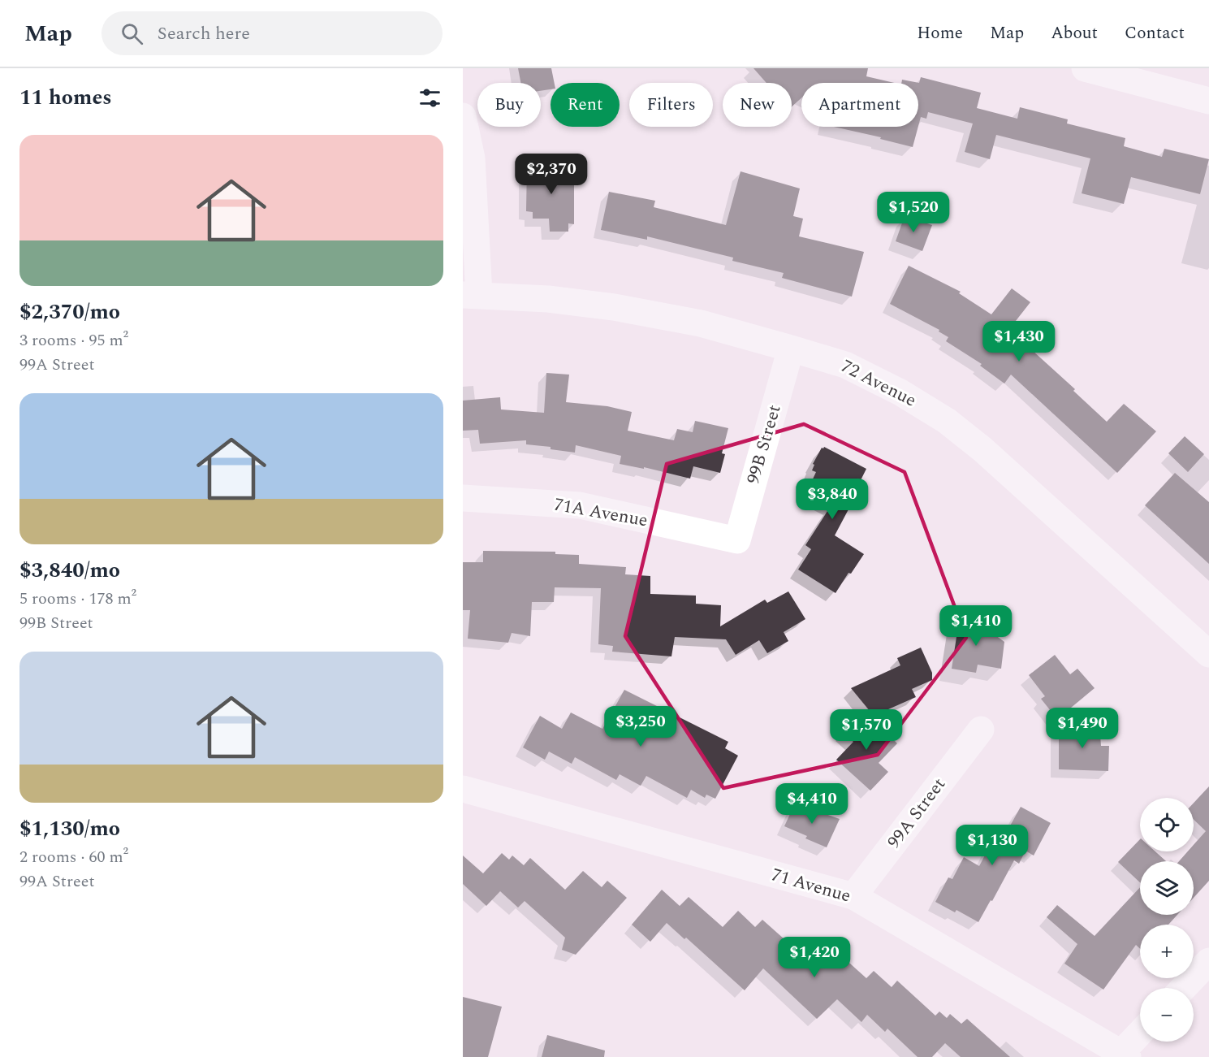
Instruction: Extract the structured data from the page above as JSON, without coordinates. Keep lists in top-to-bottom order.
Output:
{
  "streets": {
    "street": [
      "72 Avenue",
      "99B Street",
      "71A Avenue",
      "99A Street",
      "71 Avenue"
    ]
  },
  "crossings": [
    ["72 Avenue", "99B Street"],
    ["99B Street", "71A Avenue"],
    ["99A Street", "71 Avenue"]
  ],
  "page": {
    "header": "Map",
    "search": "Search here",
    "nav": [
      "Home",
      "Map",
      "About",
      "Contact"
    ],
    "heading": "11 homes",
    "chip": [
      "Buy",
      "Rent",
      "Filters",
      "New",
      "Apartment"
    ],
    "list": [
      {
        "name": "$2,370/mo",
        "note": "3 rooms · 95 m² · 99A Street"
      },
      {
        "name": "$3,840/mo",
        "note": "5 rooms · 178 m² · 99B Street"
      },
      {
        "name": "$1,130/mo",
        "note": "2 rooms · 60 m² · 99A Street"
      }
    ],
    "price": [
      "$2,370",
      "$1,520",
      "$1,430",
      "$3,840",
      "$1,410",
      "$3,250",
      "$1,490",
      "$1,570",
      "$4,410",
      "$1,130",
      "$1,420"
    ],
    "map_buttons": ["+", "−"]
  }
}
